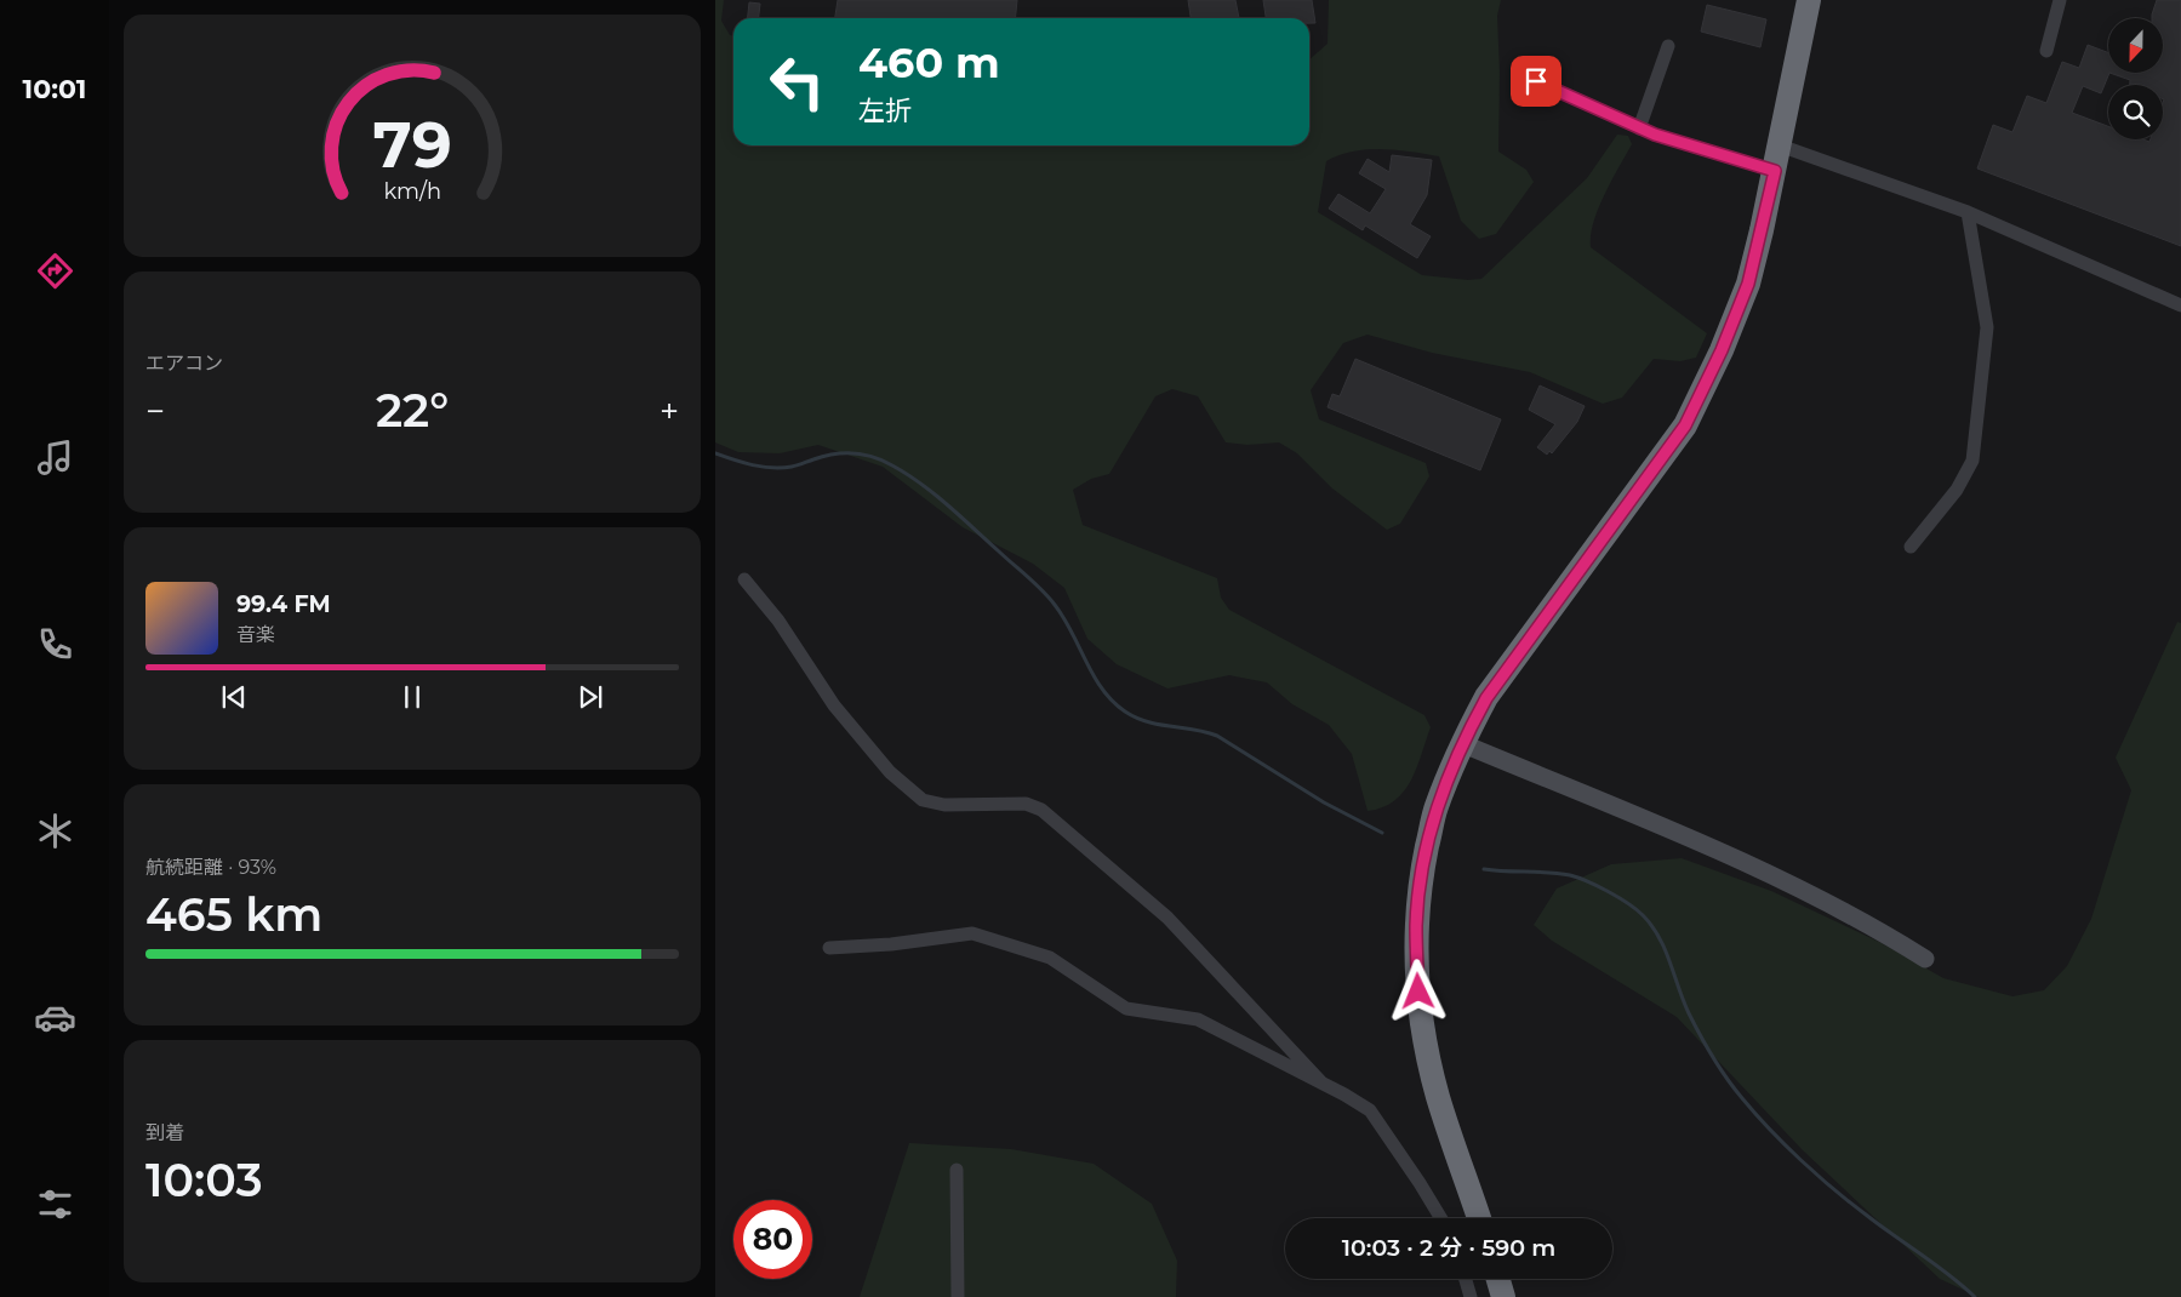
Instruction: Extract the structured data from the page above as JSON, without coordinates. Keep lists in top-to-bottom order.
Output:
{
  "north": "bottom",
  "page": {
    "tabs": "10:01",
    "turn": ["460 m", "左折"],
    "tile": [
      "エアコン",
      ["航続距離 · 93%", "465 km"],
      ["到着", "10:03"]
    ],
    "heat": ["−", "22°", "+"],
    "song": ["99.4 FM", "音楽"],
    "limit": "80",
    "trip": "10:03 · 2 分 · 590 m",
    "gauge": ["79", "km/h"]
  }
}
